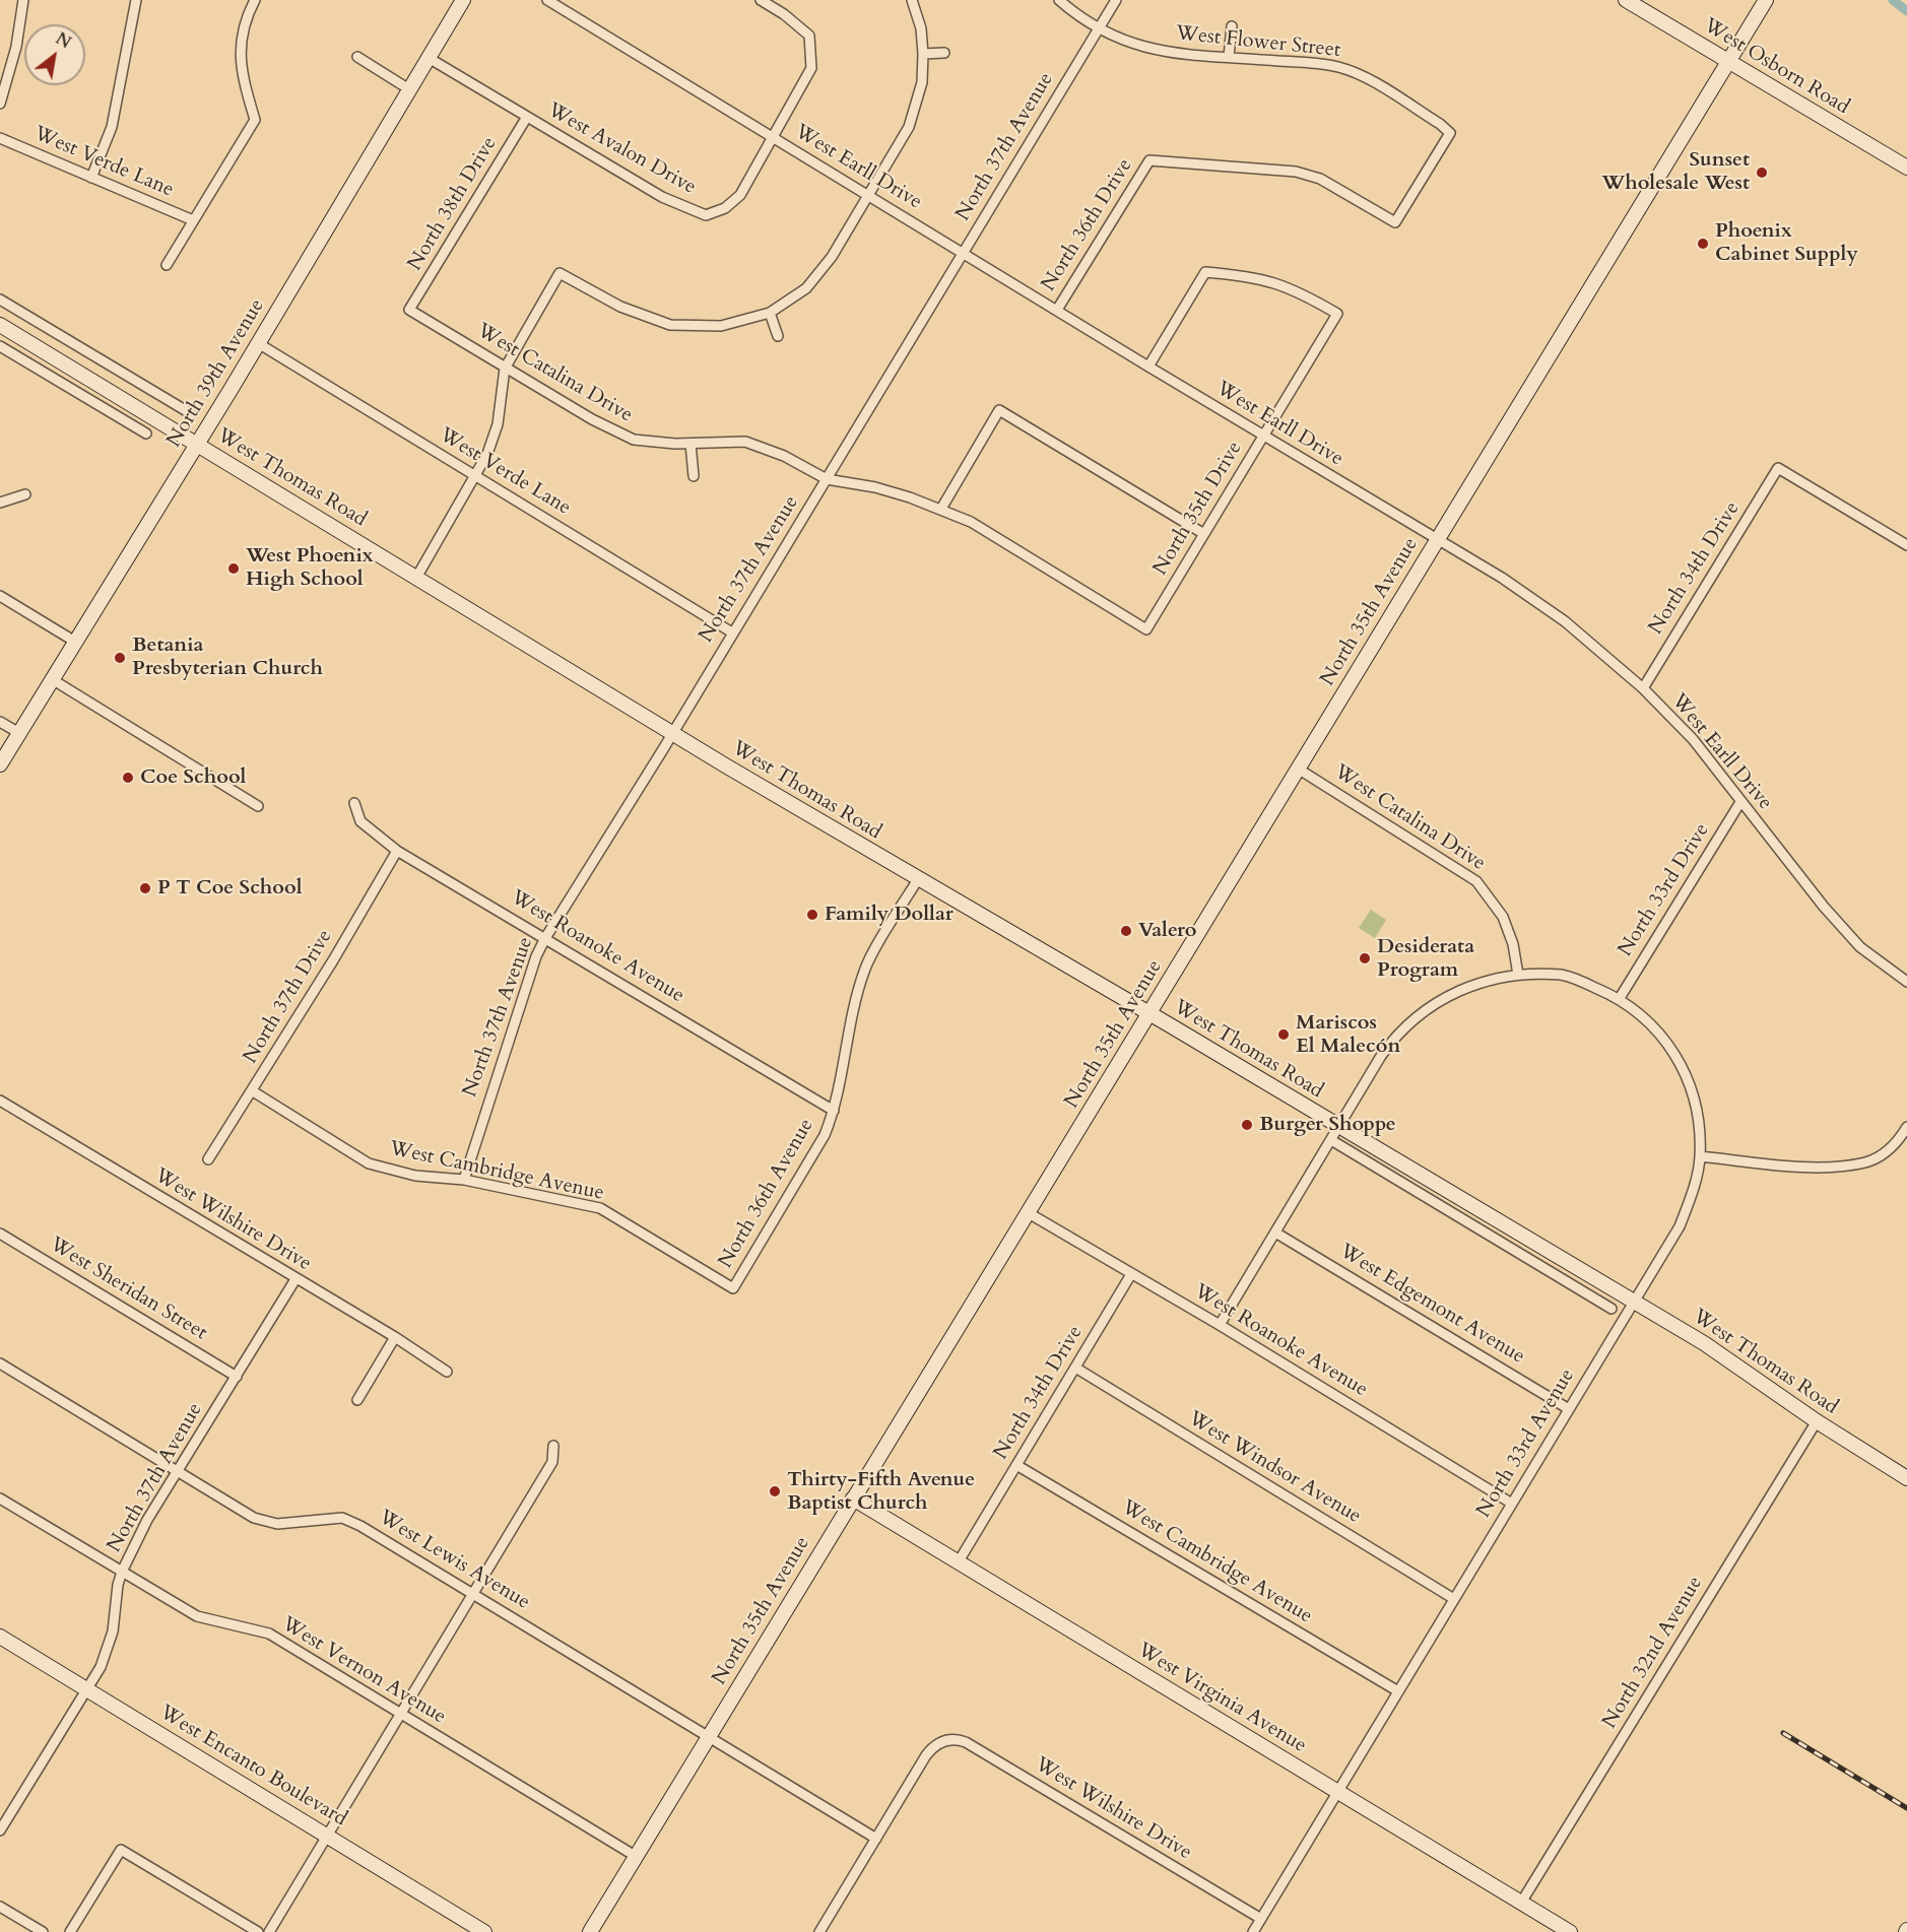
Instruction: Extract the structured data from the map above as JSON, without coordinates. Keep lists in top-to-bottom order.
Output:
{
  "streets": {
    "main road": [
      "West Osborn Road",
      "North 39th Avenue",
      "West Thomas Road",
      "North 35th Avenue",
      "West Virginia Avenue",
      "West Encanto Boulevard"
    ],
    "street": [
      "West Flower Street",
      "North 37th Avenue",
      "West Avalon Drive",
      "West Verde Lane",
      "West Earll Drive",
      "North 38th Drive",
      "North 36th Drive",
      "West Catalina Drive",
      "North 35th Drive",
      "North 34th Drive",
      "North 33rd Drive",
      "West Roanoke Avenue",
      "North 37th Drive",
      "West Cambridge Avenue",
      "North 36th Avenue",
      "West Wilshire Drive",
      "West Sheridan Street",
      "West Edgemont Avenue",
      "North 33rd Avenue",
      "West Windsor Avenue",
      "West Lewis Avenue",
      "North 32nd Avenue",
      "West Vernon Avenue"
    ]
  },
  "crossings": [
    ["West Flower Street", "North 37th Avenue"],
    ["West Flower Street", "North 36th Drive"],
    ["West Osborn Road", "North 35th Avenue"],
    ["North 37th Avenue", "West Verde Lane"],
    ["North 37th Avenue", "West Earll Drive"],
    ["North 37th Avenue", "West Catalina Drive"],
    ["North 37th Avenue", "West Thomas Road"],
    ["North 37th Avenue", "West Roanoke Avenue"],
    ["North 37th Avenue", "West Cambridge Avenue"],
    ["North 37th Avenue", "West Wilshire Drive"],
    ["North 37th Avenue", "West Sheridan Street"],
    ["North 37th Avenue", "West Lewis Avenue"],
    ["North 37th Avenue", "West Vernon Avenue"],
    ["North 37th Avenue", "West Encanto Boulevard"],
    ["West Avalon Drive", "West Earll Drive"],
    ["West Avalon Drive", "North 38th Drive"],
    ["West Avalon Drive", "North 39th Avenue"],
    ["West Verde Lane", "North 39th Avenue"],
    ["West Earll Drive", "North 36th Drive"],
    ["West Earll Drive", "North 35th Drive"],
    ["West Earll Drive", "North 34th Drive"],
    ["West Earll Drive", "North 35th Avenue"],
    ["West Earll Drive", "North 33rd Drive"],
    ["North 38th Drive", "West Catalina Drive"],
    ["North 39th Avenue", "West Thomas Road"],
    ["West Catalina Drive", "North 35th Drive"],
    ["West Catalina Drive", "North 35th Avenue"],
    ["West Thomas Road", "North 35th Avenue"],
    ["West Thomas Road", "North 36th Avenue"],
    ["West Thomas Road", "North 33rd Avenue"],
    ["West Thomas Road", "North 32nd Avenue"],
    ["North 34th Drive", "West Roanoke Avenue"],
    ["North 34th Drive", "West Cambridge Avenue"],
    ["North 34th Drive", "West Windsor Avenue"],
    ["North 34th Drive", "West Virginia Avenue"],
    ["North 35th Avenue", "West Roanoke Avenue"],
    ["North 35th Avenue", "West Lewis Avenue"],
    ["North 35th Avenue", "West Vernon Avenue"],
    ["North 35th Avenue", "West Virginia Avenue"],
    ["West Roanoke Avenue", "North 37th Drive"],
    ["West Roanoke Avenue", "North 36th Avenue"],
    ["West Roanoke Avenue", "North 33rd Avenue"],
    ["North 37th Drive", "West Cambridge Avenue"],
    ["West Cambridge Avenue", "North 36th Avenue"],
    ["West Cambridge Avenue", "North 33rd Avenue"],
    ["West Wilshire Drive", "North 33rd Avenue"],
    ["West Wilshire Drive", "West Lewis Avenue"],
    ["West Edgemont Avenue", "North 33rd Avenue"],
    ["North 33rd Avenue", "West Windsor Avenue"],
    ["North 33rd Avenue", "West Virginia Avenue"],
    ["North 32nd Avenue", "West Virginia Avenue"]
  ],
  "places": [
    "Sunset Wholesale West",
    "Phoenix Cabinet Supply",
    "West Phoenix High School",
    "Betania Presbyterian Church",
    "Coe School",
    "P T Coe School",
    "Family Dollar",
    "Valero",
    "Desiderata Program",
    "Mariscos El Malecón",
    "Burger Shoppe",
    "Thirty-Fifth Avenue Baptist Church"
  ],
  "north": "top right"
}
